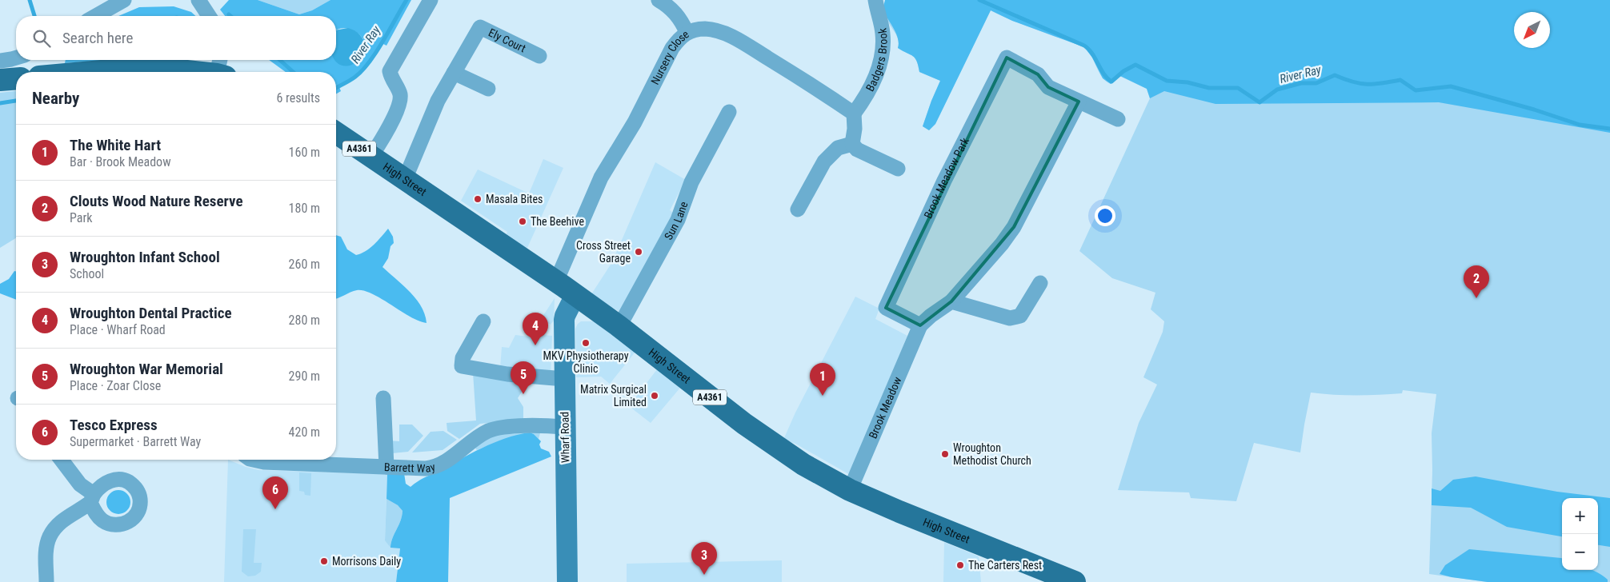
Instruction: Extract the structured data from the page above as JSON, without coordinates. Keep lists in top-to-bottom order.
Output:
{
  "streets": {
    "main road": ["A4361", "High Street", "Wharf Road"],
    "street": [
      "Ely Court",
      "Badgers Brook",
      "Nursery Close",
      "Brook Meadow Park",
      "Sun Lane",
      "Brook Meadow",
      "Barrett Way"
    ]
  },
  "crossings": [
    ["Ely Court", "High Street"],
    ["Badgers Brook", "Nursery Close"],
    ["Nursery Close", "High Street"],
    ["Brook Meadow Park", "Brook Meadow"],
    ["High Street", "Sun Lane"],
    ["High Street", "Brook Meadow"],
    ["High Street", "Wharf Road"],
    ["Wharf Road", "Barrett Way"]
  ],
  "water": ["River Ray"],
  "places": [
    "Masala Bites",
    "The Beehive",
    "Cross Street Garage",
    "MKV Physiotherapy Clinic",
    "Matrix Surgical Limited",
    "Wroughton Methodist Church",
    "Morrisons Daily",
    "The Carters Rest"
  ],
  "north": "bottom left",
  "page": {
    "search": "Search here",
    "heading": ["Nearby", "6 results"],
    "list": [
      {
        "mark": "1",
        "name": "The White Hart",
        "note": "Bar · Brook Meadow",
        "value": "160 m"
      },
      {
        "mark": "2",
        "name": "Clouts Wood Nature Reserve",
        "note": "Park",
        "value": "180 m"
      },
      {
        "mark": "3",
        "name": "Wroughton Infant School",
        "note": "School",
        "value": "260 m"
      },
      {
        "mark": "4",
        "name": "Wroughton Dental Practice",
        "note": "Place · Wharf Road",
        "value": "280 m"
      },
      {
        "mark": "5",
        "name": "Wroughton War Memorial",
        "note": "Place · Zoar Close",
        "value": "290 m"
      },
      {
        "mark": "6",
        "name": "Tesco Express",
        "note": "Supermarket · Barrett Way",
        "value": "420 m"
      }
    ],
    "pins": [
      "2",
      "4",
      "5",
      "1",
      "6",
      "3"
    ],
    "map_buttons": ["+", "−"]
  }
}
